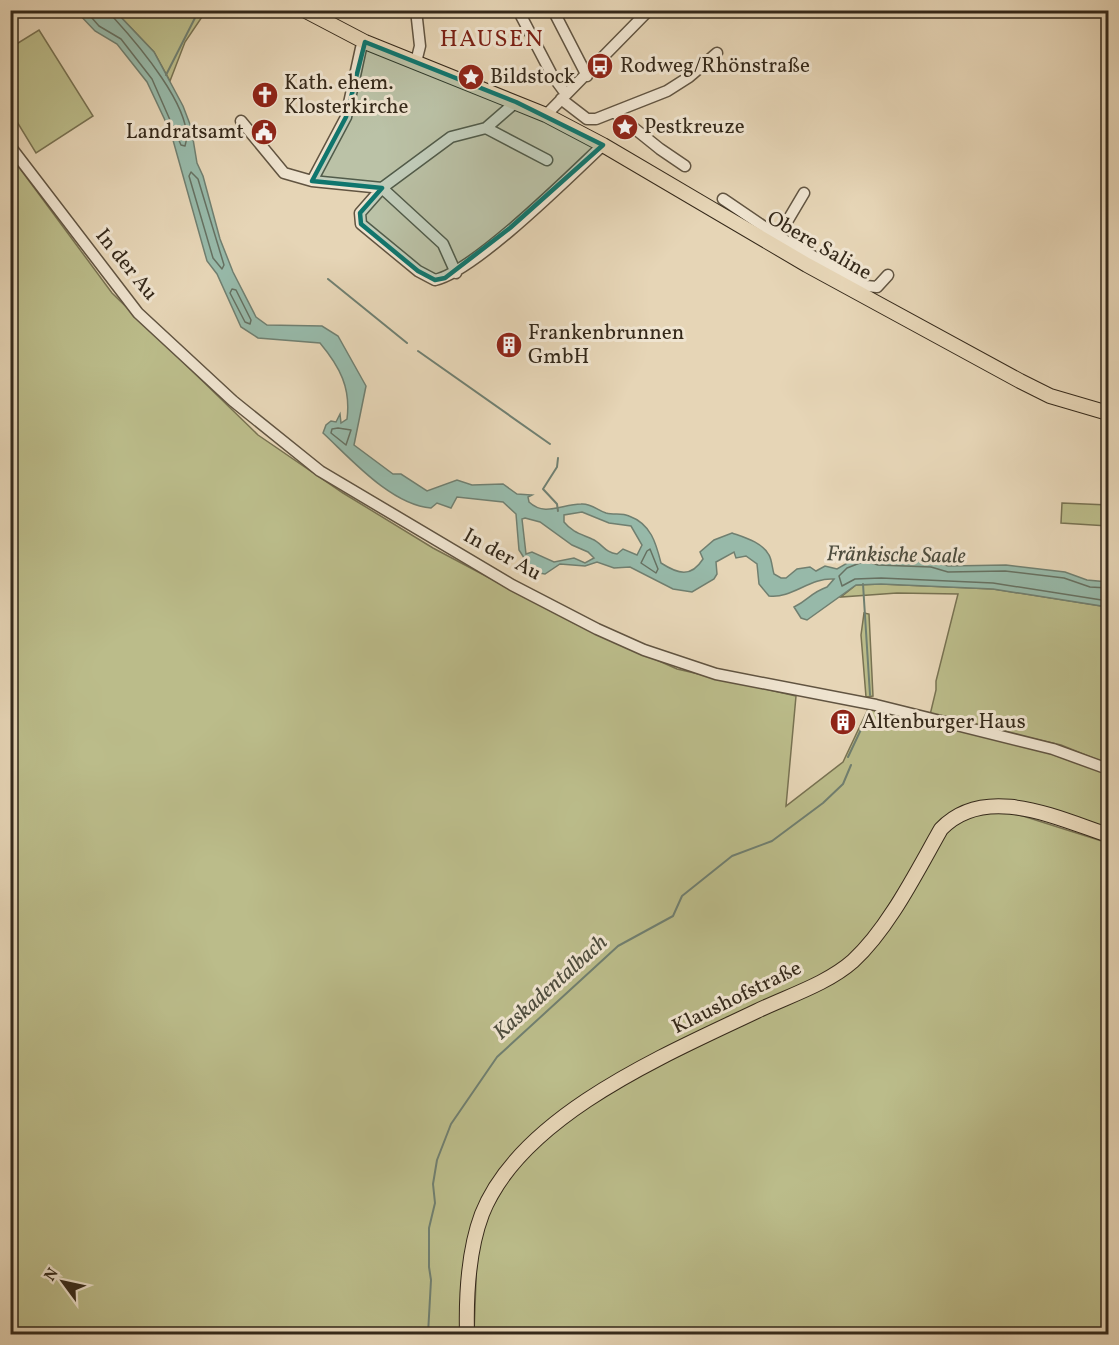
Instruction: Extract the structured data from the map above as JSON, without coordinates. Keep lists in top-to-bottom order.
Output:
{
  "streets": {
    "main road": ["Obere Saline", "Klaushofstraße"],
    "street": ["In der Au"]
  },
  "districts": ["HAUSEN"],
  "water": ["Fränkische Saale", "Kaskadentalbach"],
  "places": {
    "bus stop": ["Rodweg/Rhönstraße"],
    "place": ["Bildstock", "Pestkreuze"],
    "church": ["Kath. ehem. Klosterkirche"],
    "public building": ["Landratsamt"],
    "building": ["Frankenbrunnen GmbH", "Altenburger Haus"]
  },
  "north": "top left"
}
